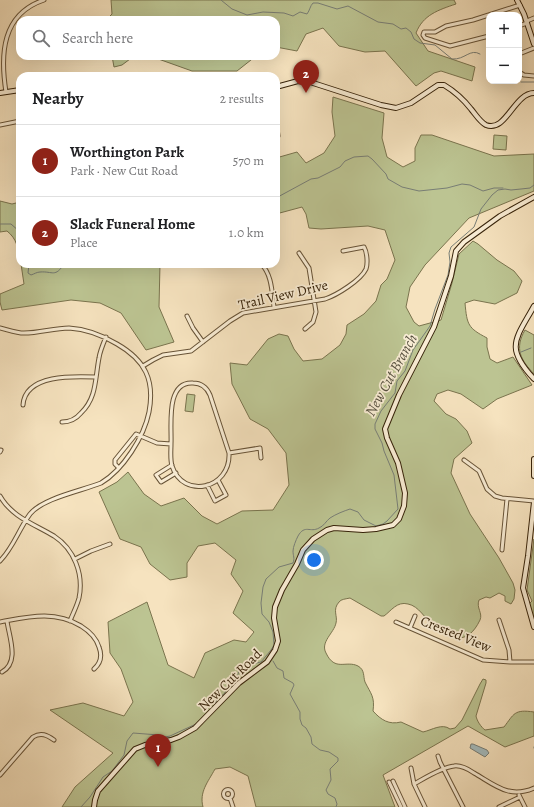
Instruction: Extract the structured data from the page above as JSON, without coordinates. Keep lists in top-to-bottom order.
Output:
{
  "streets": {
    "street": ["Trail View Drive", "Crested View", "New Cut Road"]
  },
  "water": ["New Cut Branch"],
  "page": {
    "map_buttons": ["+", "−"],
    "search": "Search here",
    "pins": ["2", "1"],
    "heading": ["Nearby", "2 results"],
    "list": [
      {
        "mark": "1",
        "name": "Worthington Park",
        "note": "Park · New Cut Road",
        "value": "570 m"
      },
      {
        "mark": "2",
        "name": "Slack Funeral Home",
        "note": "Place",
        "value": "1.0 km"
      }
    ]
  }
}
